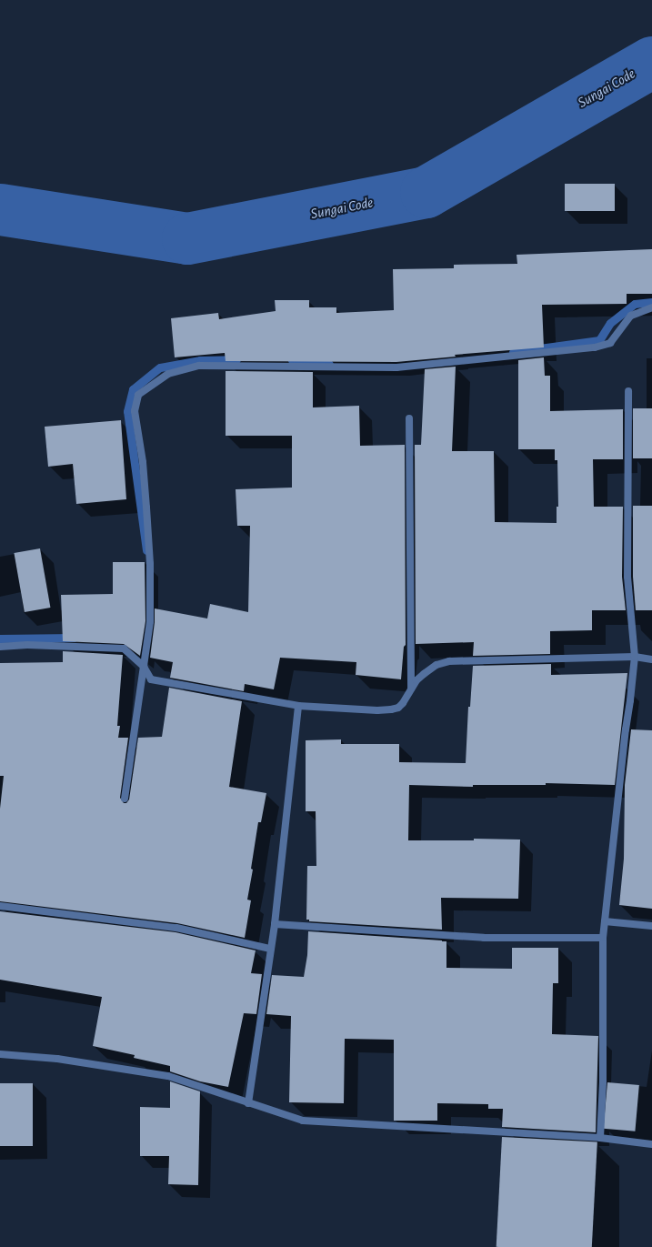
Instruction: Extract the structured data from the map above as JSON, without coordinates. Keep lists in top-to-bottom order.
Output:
{
  "water": ["Sungai Code"]
}
